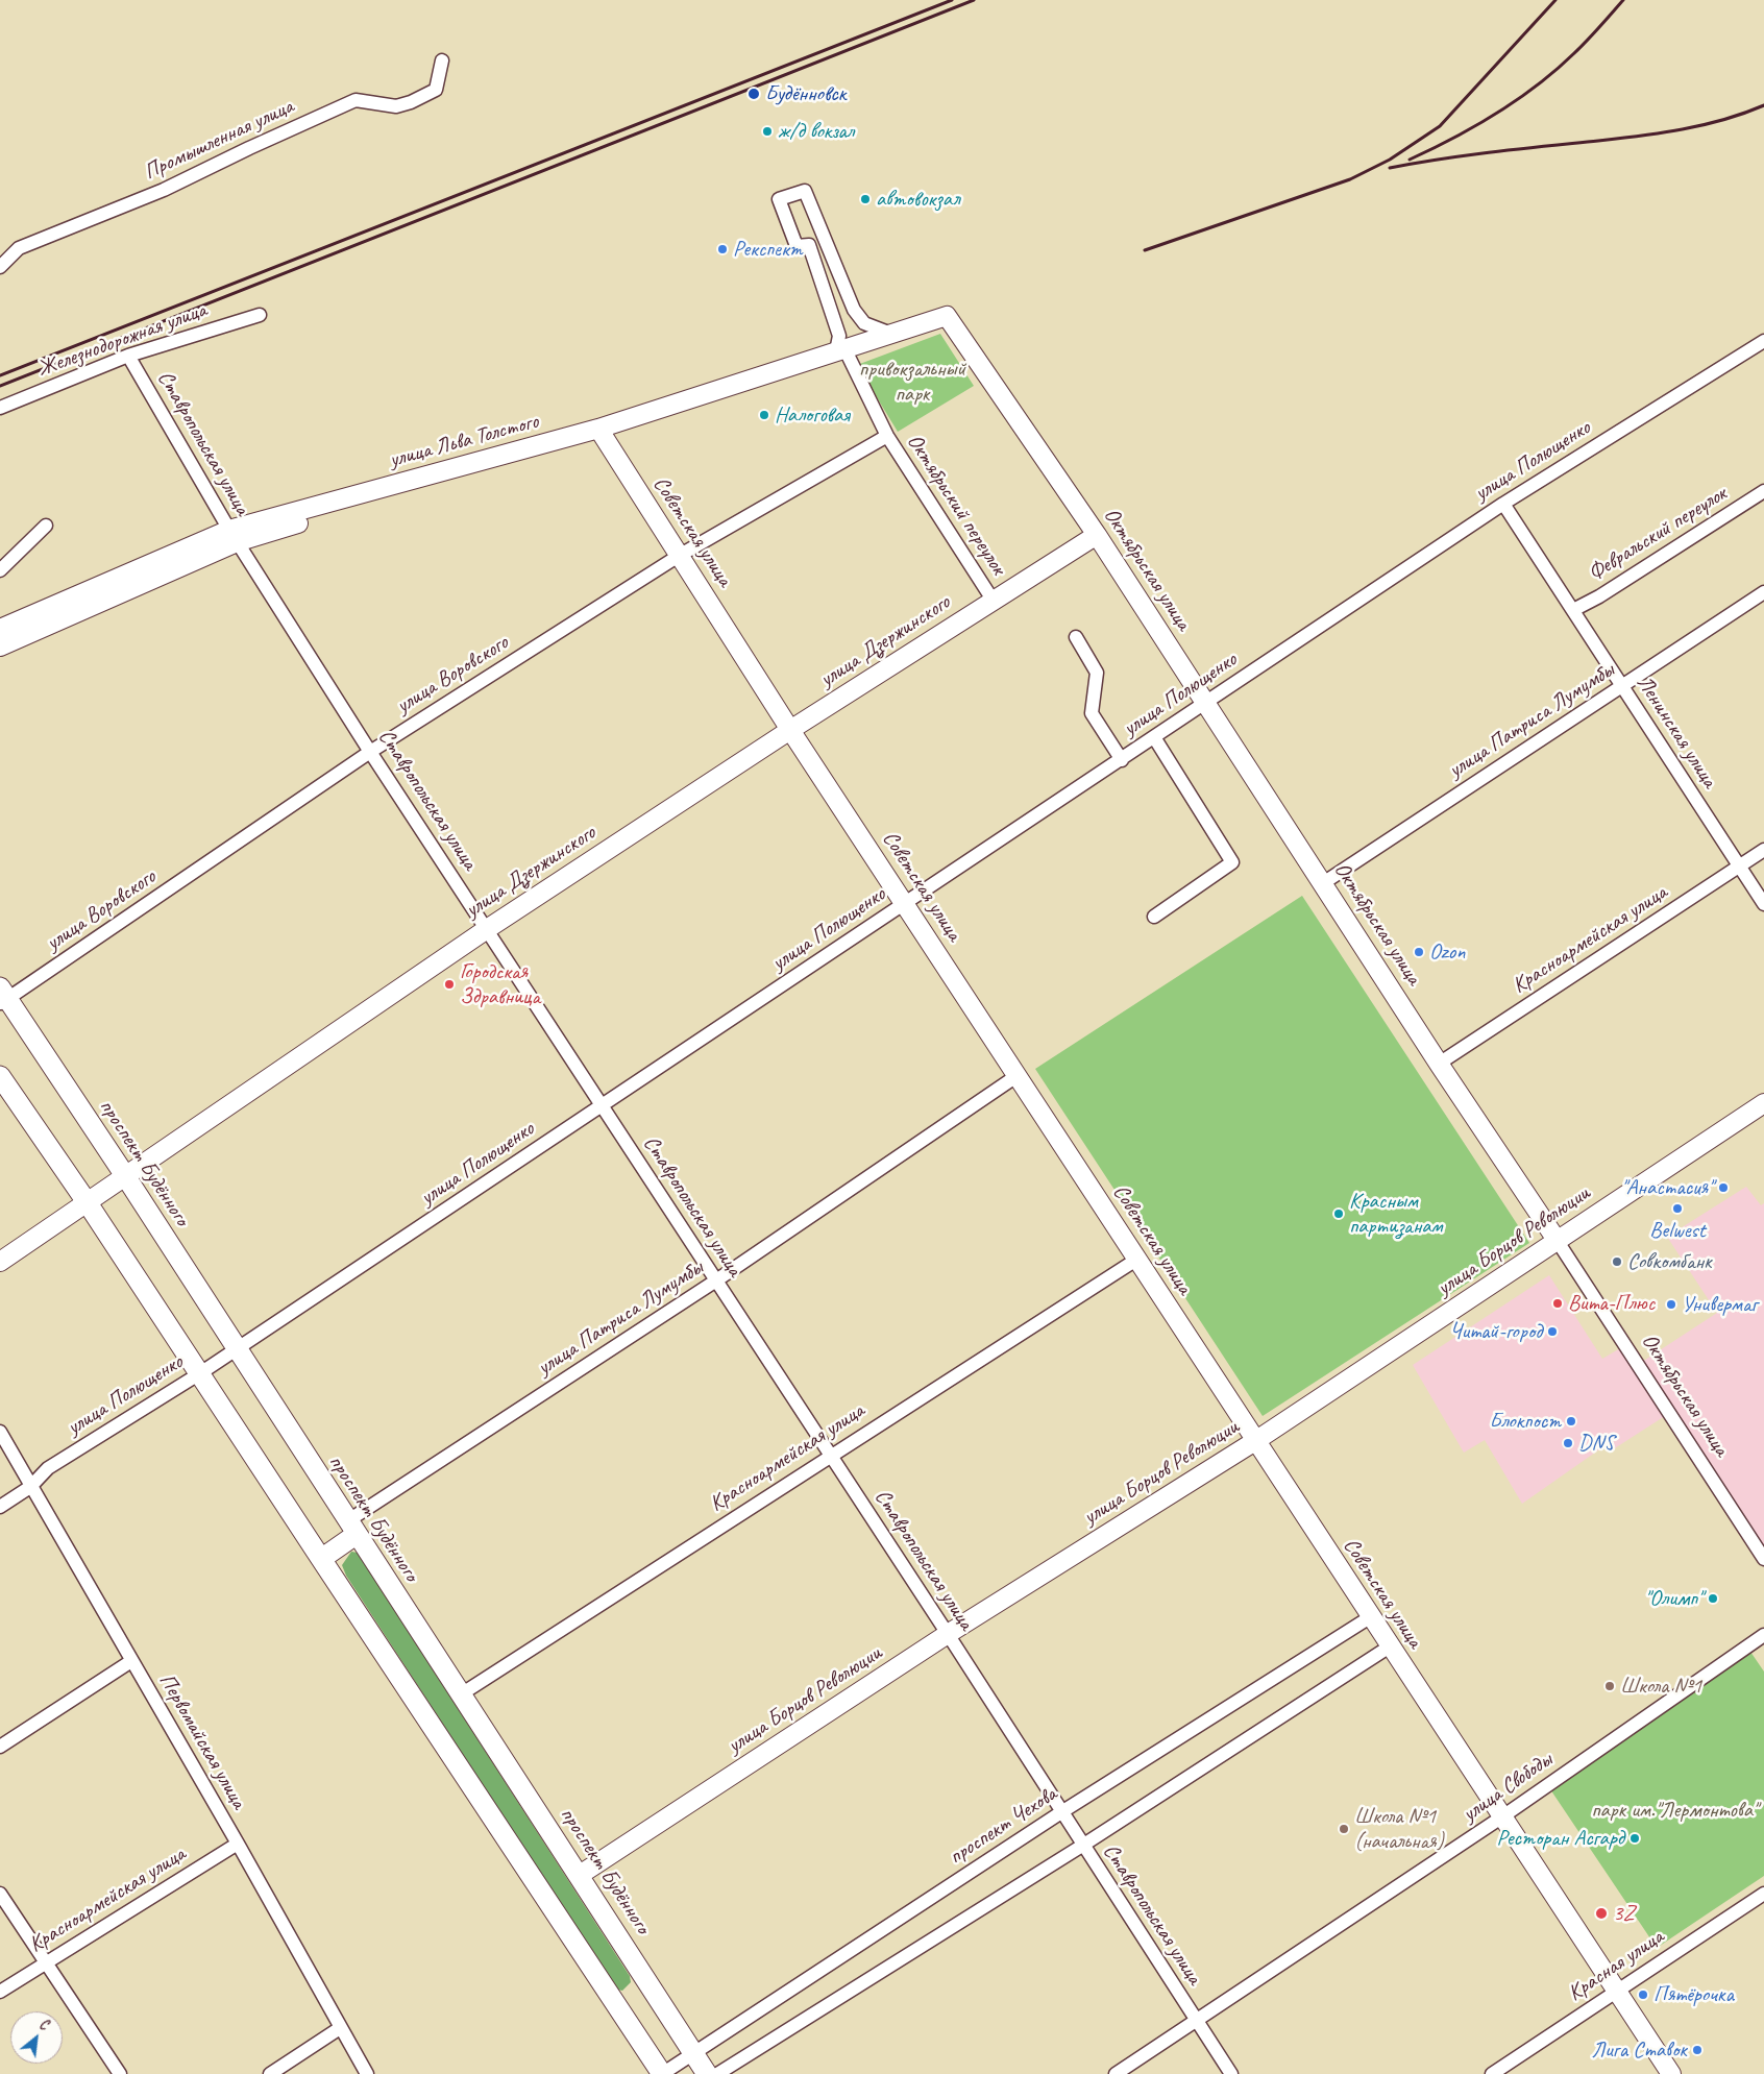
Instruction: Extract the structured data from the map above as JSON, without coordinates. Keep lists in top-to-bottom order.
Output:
{
  "streets": {
    "main road": ["проспект Будённого"],
    "street": [
      "Промышленная улица",
      "Железнодорожная улица",
      "улица Льва Толстого",
      "Ставропольская улица",
      "улица Полющенко",
      "Октябрьский переулок",
      "Советская улица",
      "Февральский переулок",
      "Октябрьская улица",
      "улица Дзержинского",
      "улица Воровского",
      "улица Патриса Лумумбы",
      "Ленинская улица",
      "Красноармейская улица",
      "улица Борцов Революции",
      "Первомайская улица",
      "улица Свободы",
      "проспект Чехова",
      "Красная улица"
    ]
  },
  "crossings": [
    ["Железнодорожная улица", "Ставропольская улица"],
    ["улица Льва Толстого", "Ставропольская улица"],
    ["улица Льва Толстого", "Октябрьский переулок"],
    ["улица Льва Толстого", "Советская улица"],
    ["улица Льва Толстого", "Октябрьская улица"],
    ["Ставропольская улица", "улица Полющенко"],
    ["Ставропольская улица", "улица Дзержинского"],
    ["Ставропольская улица", "улица Воровского"],
    ["Ставропольская улица", "улица Патриса Лумумбы"],
    ["Ставропольская улица", "Красноармейская улица"],
    ["Ставропольская улица", "улица Борцов Революции"],
    ["Ставропольская улица", "улица Свободы"],
    ["Ставропольская улица", "проспект Чехова"],
    ["улица Полющенко", "Советская улица"],
    ["улица Полющенко", "Октябрьская улица"],
    ["улица Полющенко", "Ленинская улица"],
    ["улица Полющенко", "проспект Будённого"],
    ["улица Полющенко", "Первомайская улица"],
    ["Октябрьский переулок", "улица Дзержинского"],
    ["Октябрьский переулок", "улица Воровского"],
    ["Советская улица", "улица Дзержинского"],
    ["Советская улица", "улица Воровского"],
    ["Советская улица", "улица Патриса Лумумбы"],
    ["Советская улица", "Красноармейская улица"],
    ["Советская улица", "улица Борцов Революции"],
    ["Советская улица", "улица Свободы"],
    ["Советская улица", "проспект Чехова"],
    ["Советская улица", "Красная улица"],
    ["Февральский переулок", "Ленинская улица"],
    ["Октябрьская улица", "улица Дзержинского"],
    ["Октябрьская улица", "улица Патриса Лумумбы"],
    ["Октябрьская улица", "Красноармейская улица"],
    ["Октябрьская улица", "улица Борцов Революции"],
    ["улица Дзержинского", "проспект Будённого"],
    ["улица Воровского", "проспект Будённого"],
    ["улица Патриса Лумумбы", "Ленинская улица"],
    ["улица Патриса Лумумбы", "проспект Будённого"],
    ["Ленинская улица", "Красноармейская улица"],
    ["Красноармейская улица", "проспект Будённого"],
    ["Красноармейская улица", "Первомайская улица"],
    ["проспект Будённого", "улица Борцов Революции"],
    ["проспект Будённого", "проспект Чехова"]
  ],
  "parks": ["привокзальный парк", "парк им.\"Лермонтова\""],
  "places": [
    "Будённовск",
    "ж/д вокзал",
    "автовокзал",
    "Рекспект",
    "Налоговая",
    "Ozon",
    "Городская Здравница",
    "\"Анастасия\"",
    "Belwest",
    "Красным партизанам",
    "Совкомбанк",
    "Вита-Плюс",
    "Универмаг",
    "Читай-город",
    "Блокпост",
    "DNS",
    "\"Олимп\"",
    "Школа №1",
    "Школа №1 (начальная)",
    "Ресторан Асгард",
    "3Z",
    "Пятёрочка",
    "Лига Ставок"
  ],
  "north": "top right"
}
